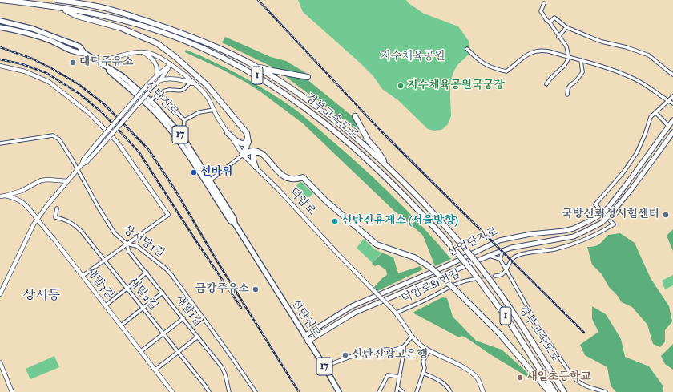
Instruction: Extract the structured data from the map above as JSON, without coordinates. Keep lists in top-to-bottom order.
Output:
{
  "streets": {
    "highway": ["1", "경부고속도로"],
    "main road": ["신탄진로", "17", "산업단지로"],
    "street": [
      "덕암로",
      "상서당1길",
      "새말3길",
      "덕암로81번길",
      "새말2길",
      "새말1길"
    ]
  },
  "crossings": [
    ["신탄진로", "덕암로"],
    ["신탄진로", "산업단지로"],
    ["덕암로", "덕암로81번길"],
    ["상서당1길", "새말1길"]
  ],
  "districts": ["상서동"],
  "parks": ["지수체육공원"],
  "places": [
    "대덕주유소",
    "지수체육공원국궁장",
    "선바위",
    "국방신뢰성시험센터",
    "신탄진휴게소 (서울방향)",
    "금강주유소",
    "신탄진광고은행",
    "새일초등학교"
  ]
}
